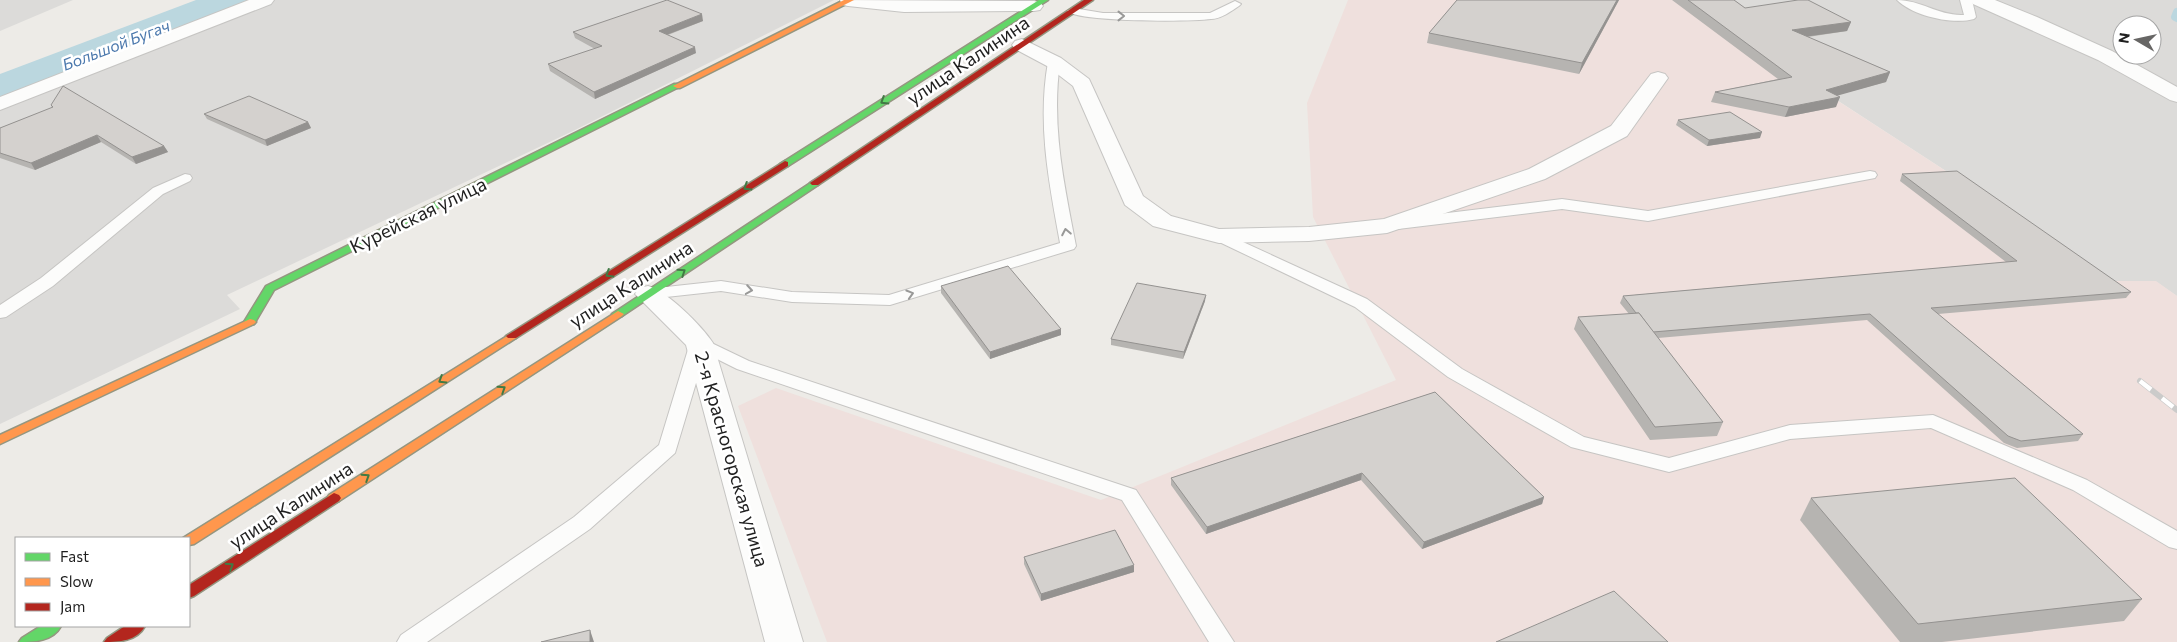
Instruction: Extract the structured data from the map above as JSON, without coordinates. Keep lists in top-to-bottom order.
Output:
{
  "streets": {
    "main road": ["улица Калинина", "Курейская улица"],
    "street": ["2-я Красногорская улица"]
  },
  "crossings": [
    ["улица Калинина", "Курейская улица"],
    ["улица Калинина", "2-я Красногорская улица"]
  ],
  "water": ["Большой Бугач"],
  "legend": ["Fast", "Slow", "Jam"],
  "north": "left"
}
